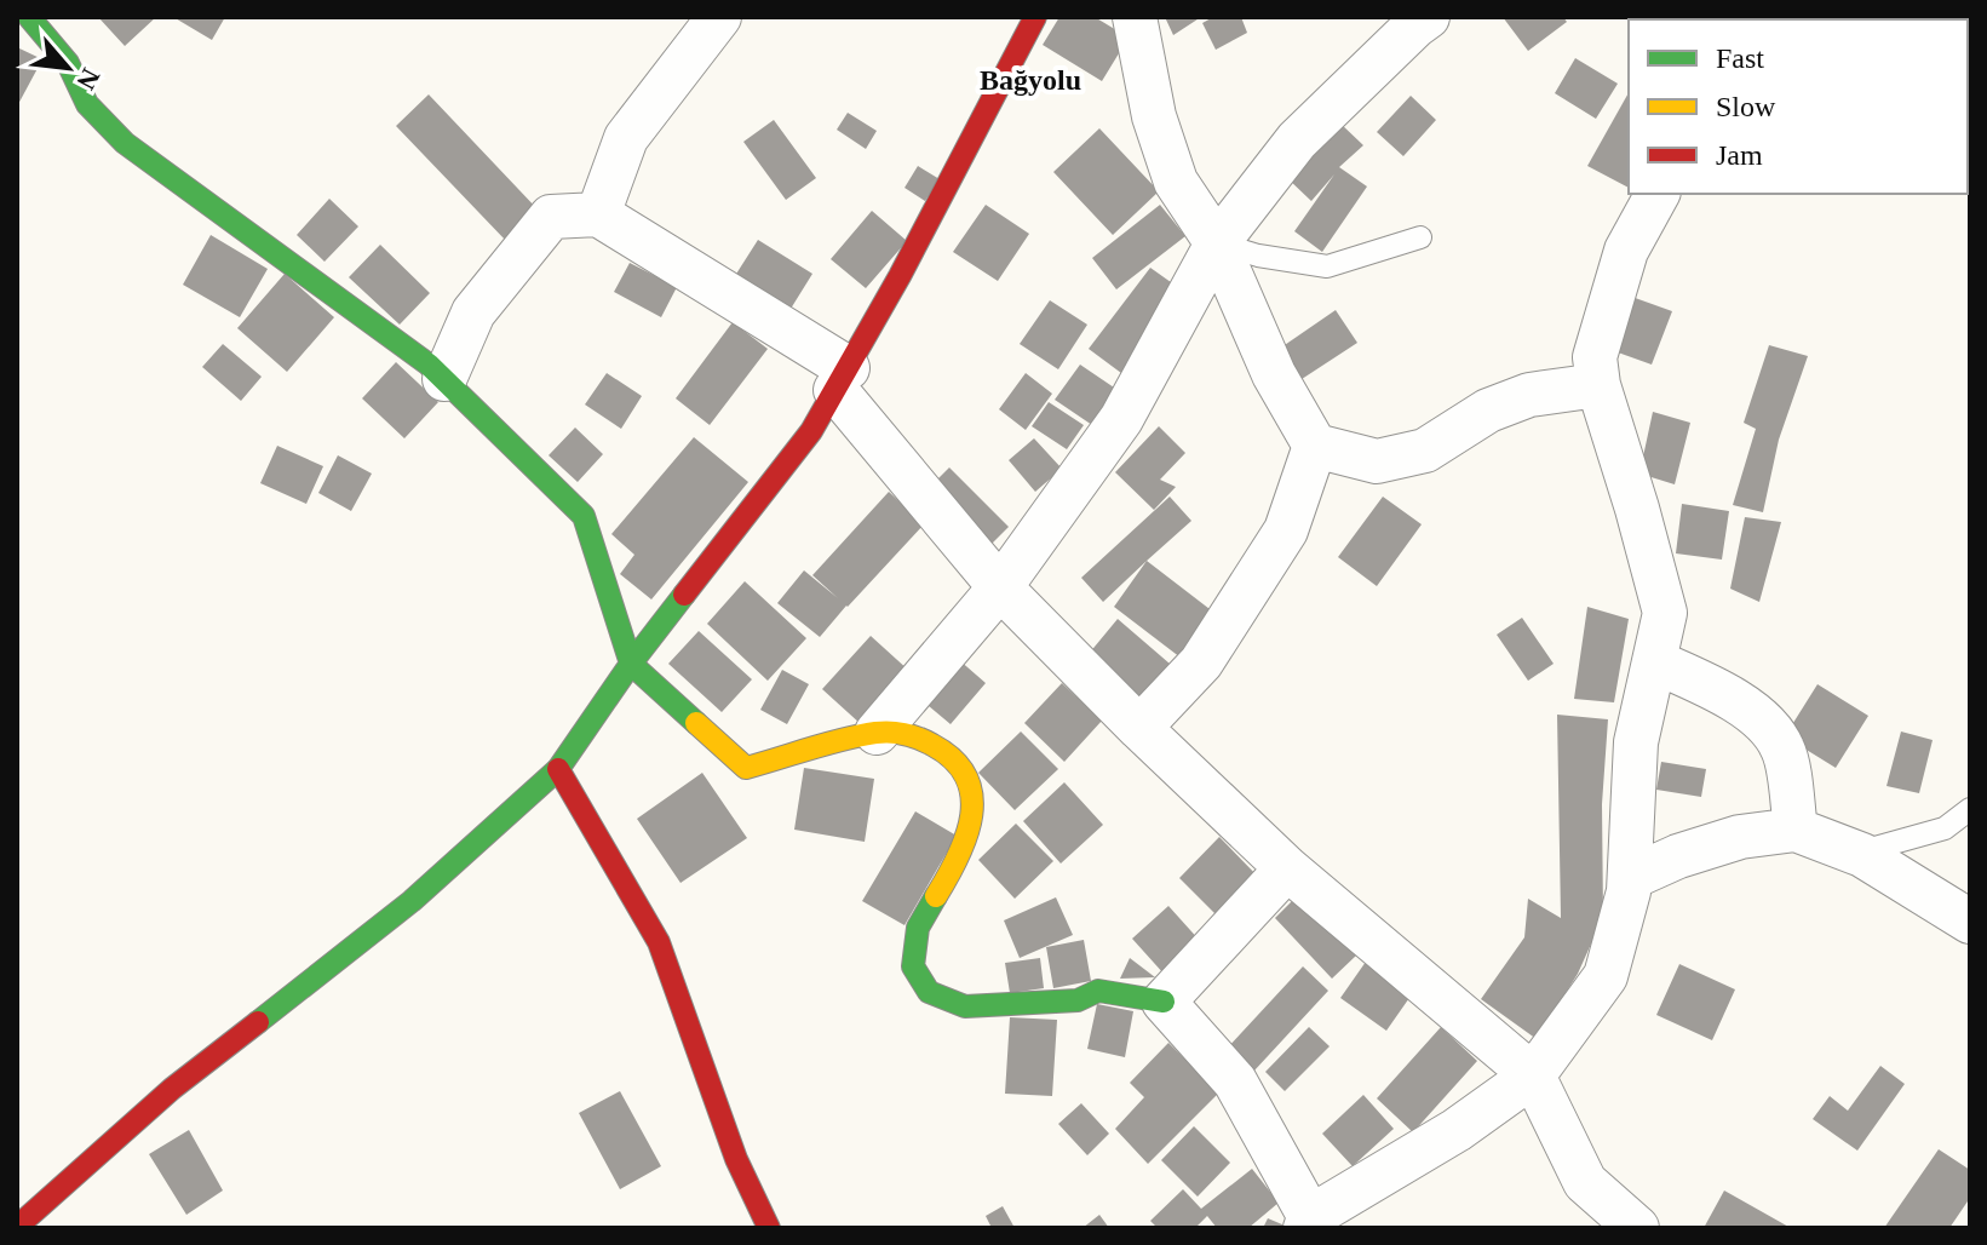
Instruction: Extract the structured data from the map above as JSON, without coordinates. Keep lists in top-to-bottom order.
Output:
{
  "districts": ["Bağyolu"],
  "legend": ["Fast", "Slow", "Jam"],
  "north": "bottom right"
}
